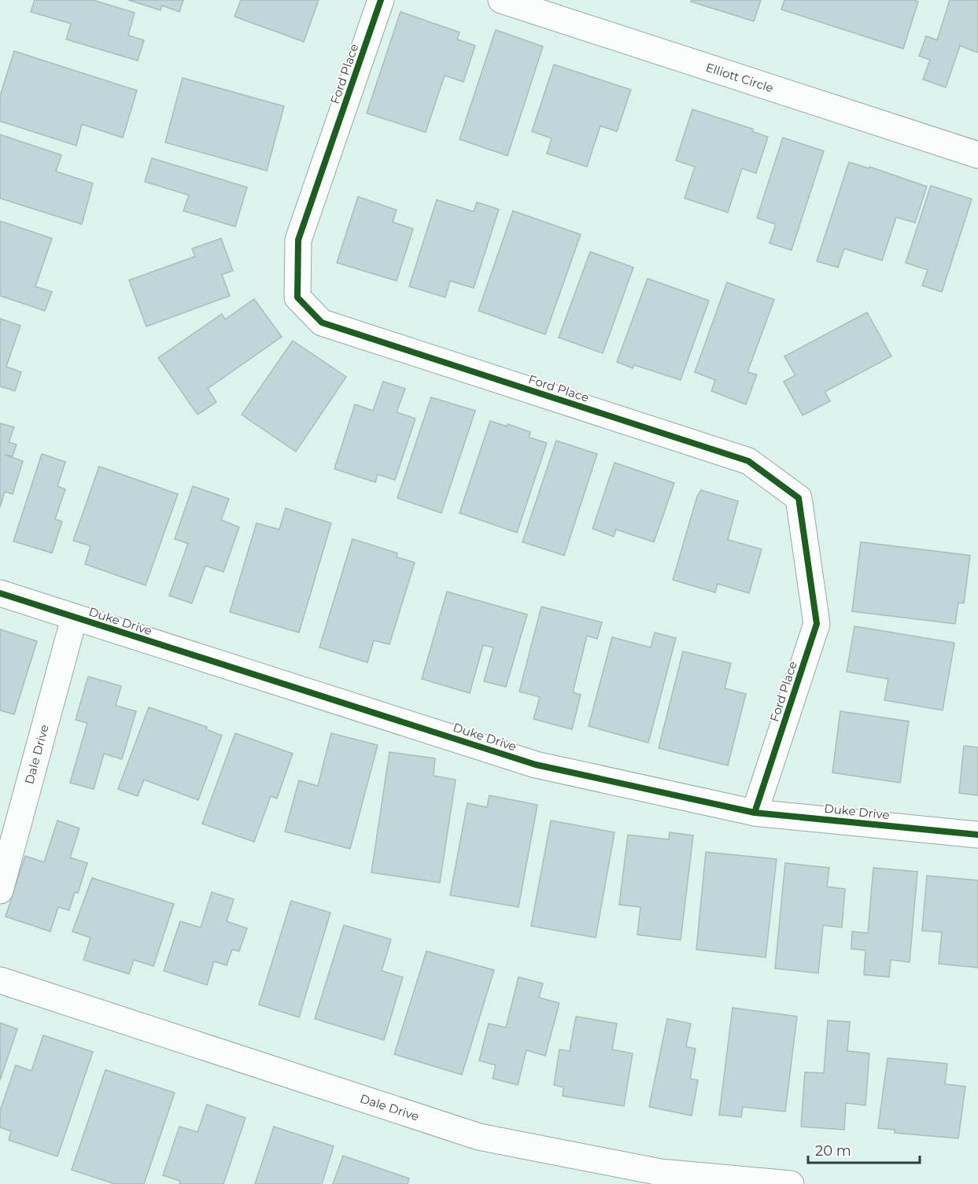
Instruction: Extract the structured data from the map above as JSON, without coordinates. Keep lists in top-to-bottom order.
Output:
{
  "streets": {
    "street": [
      "Ford Place",
      "Elliott Circle",
      "Duke Drive",
      "Dale Drive"
    ]
  },
  "crossings": [
    ["Ford Place", "Duke Drive"],
    ["Duke Drive", "Dale Drive"]
  ],
  "scale_bar": "20 m"
}
